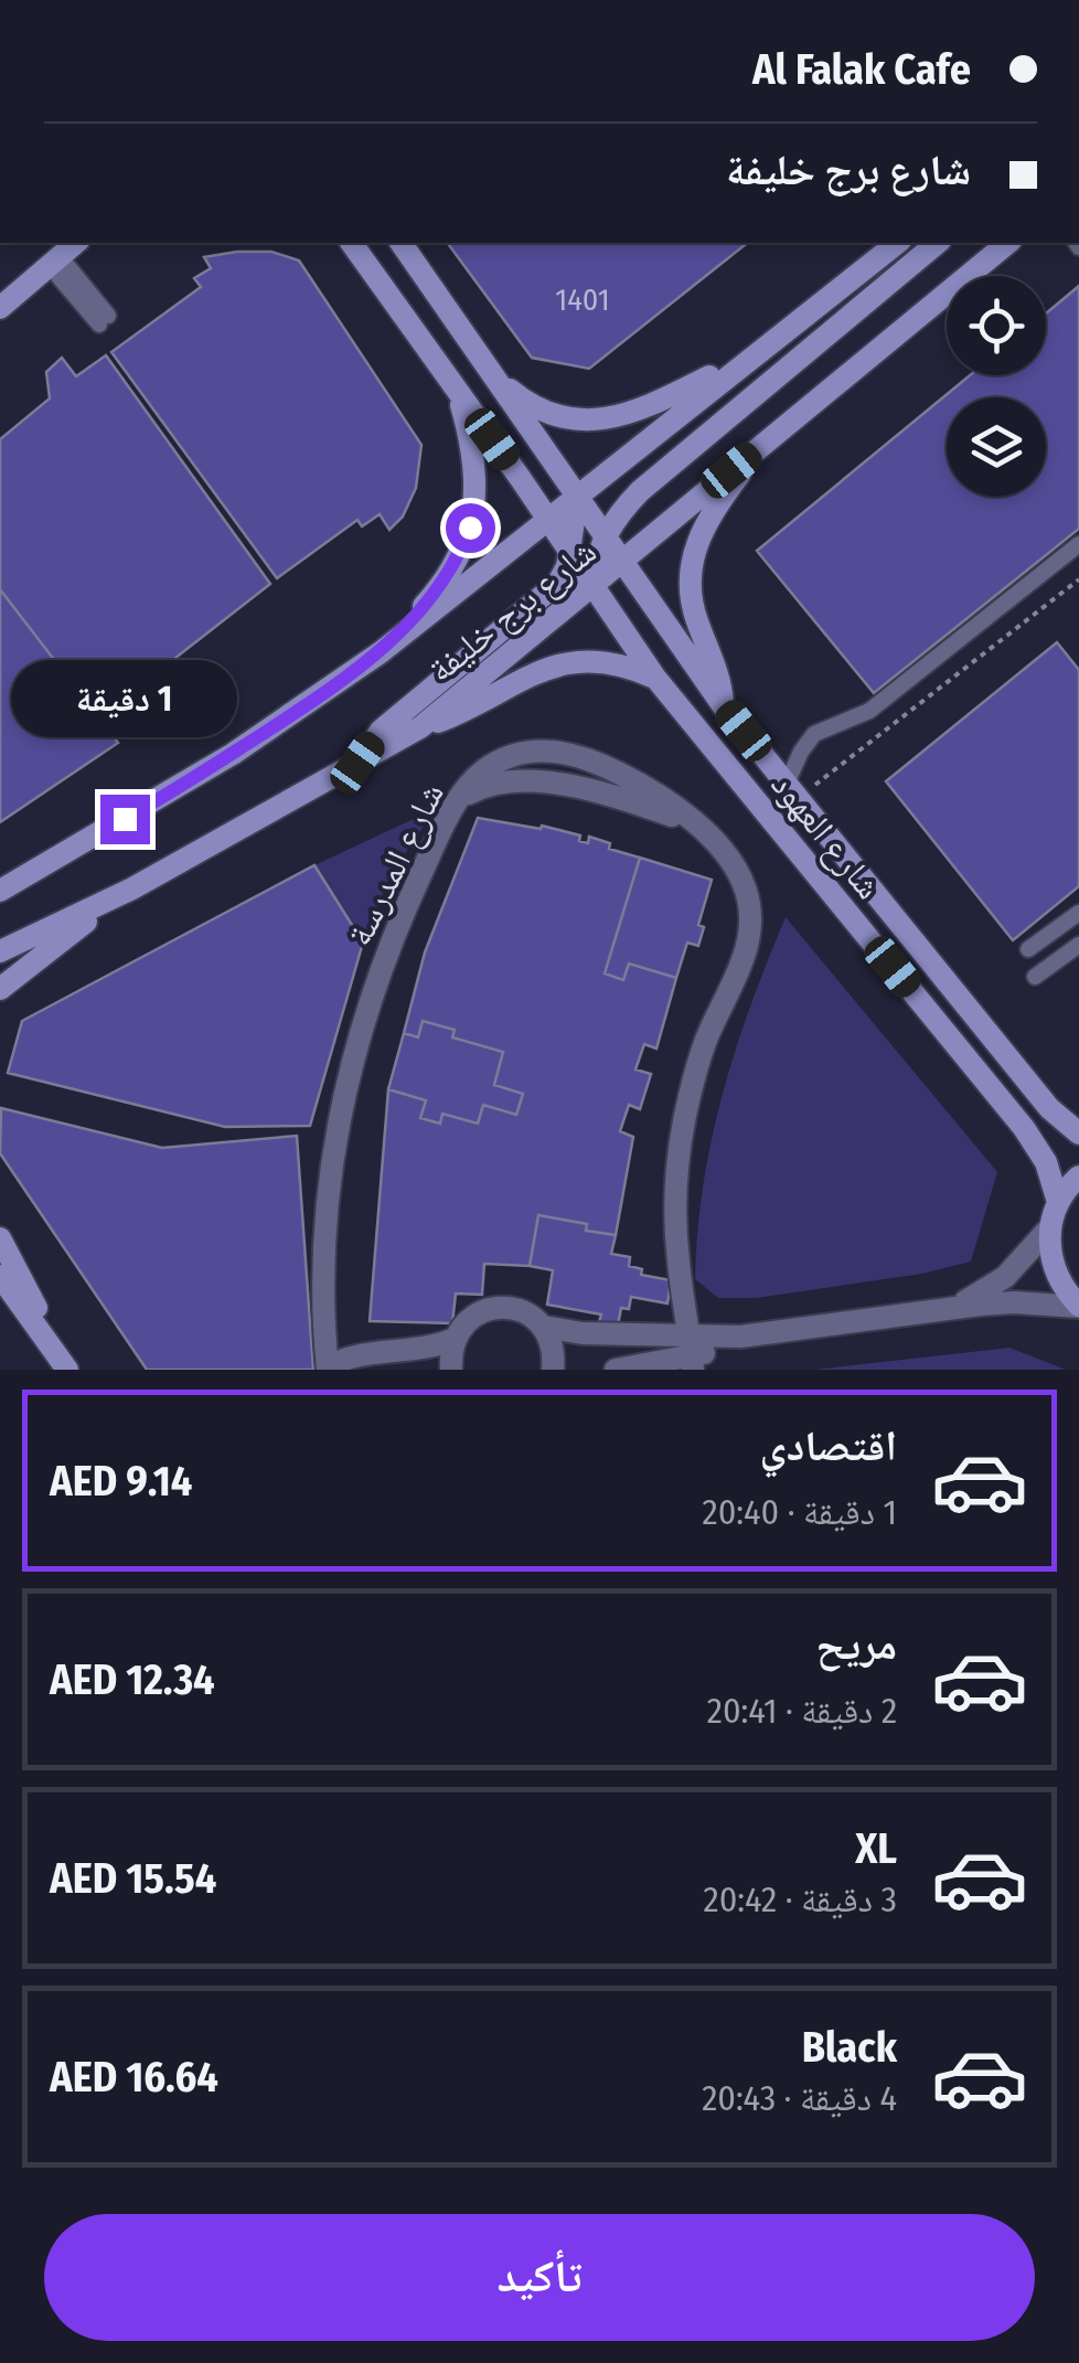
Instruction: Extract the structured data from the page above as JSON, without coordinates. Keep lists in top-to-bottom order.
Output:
{
  "streets": {
    "street": ["شارع برج خليفة", "شارع العهود", "شارع المدرسة"]
  },
  "crossings": [
    ["شارع برج خليفة", "شارع العهود"]
  ],
  "house_numbers": ["1401"],
  "page": {
    "banner": ["Al Falak Cafe", "شارع برج خليفة"],
    "bubble": "1 دقيقة",
    "list": [
      {
        "name": "اقتصادي",
        "note": "1 دقيقة · 20:40",
        "value": "AED 9.14"
      },
      {
        "name": "مريح",
        "note": "2 دقيقة · 20:41",
        "value": "AED 12.34"
      },
      {
        "name": "XL",
        "note": "3 دقيقة · 20:42",
        "value": "AED 15.54"
      },
      {
        "name": "Black",
        "note": "4 دقيقة · 20:43",
        "value": "AED 16.64"
      }
    ],
    "buttons": "تأكيد"
  }
}
